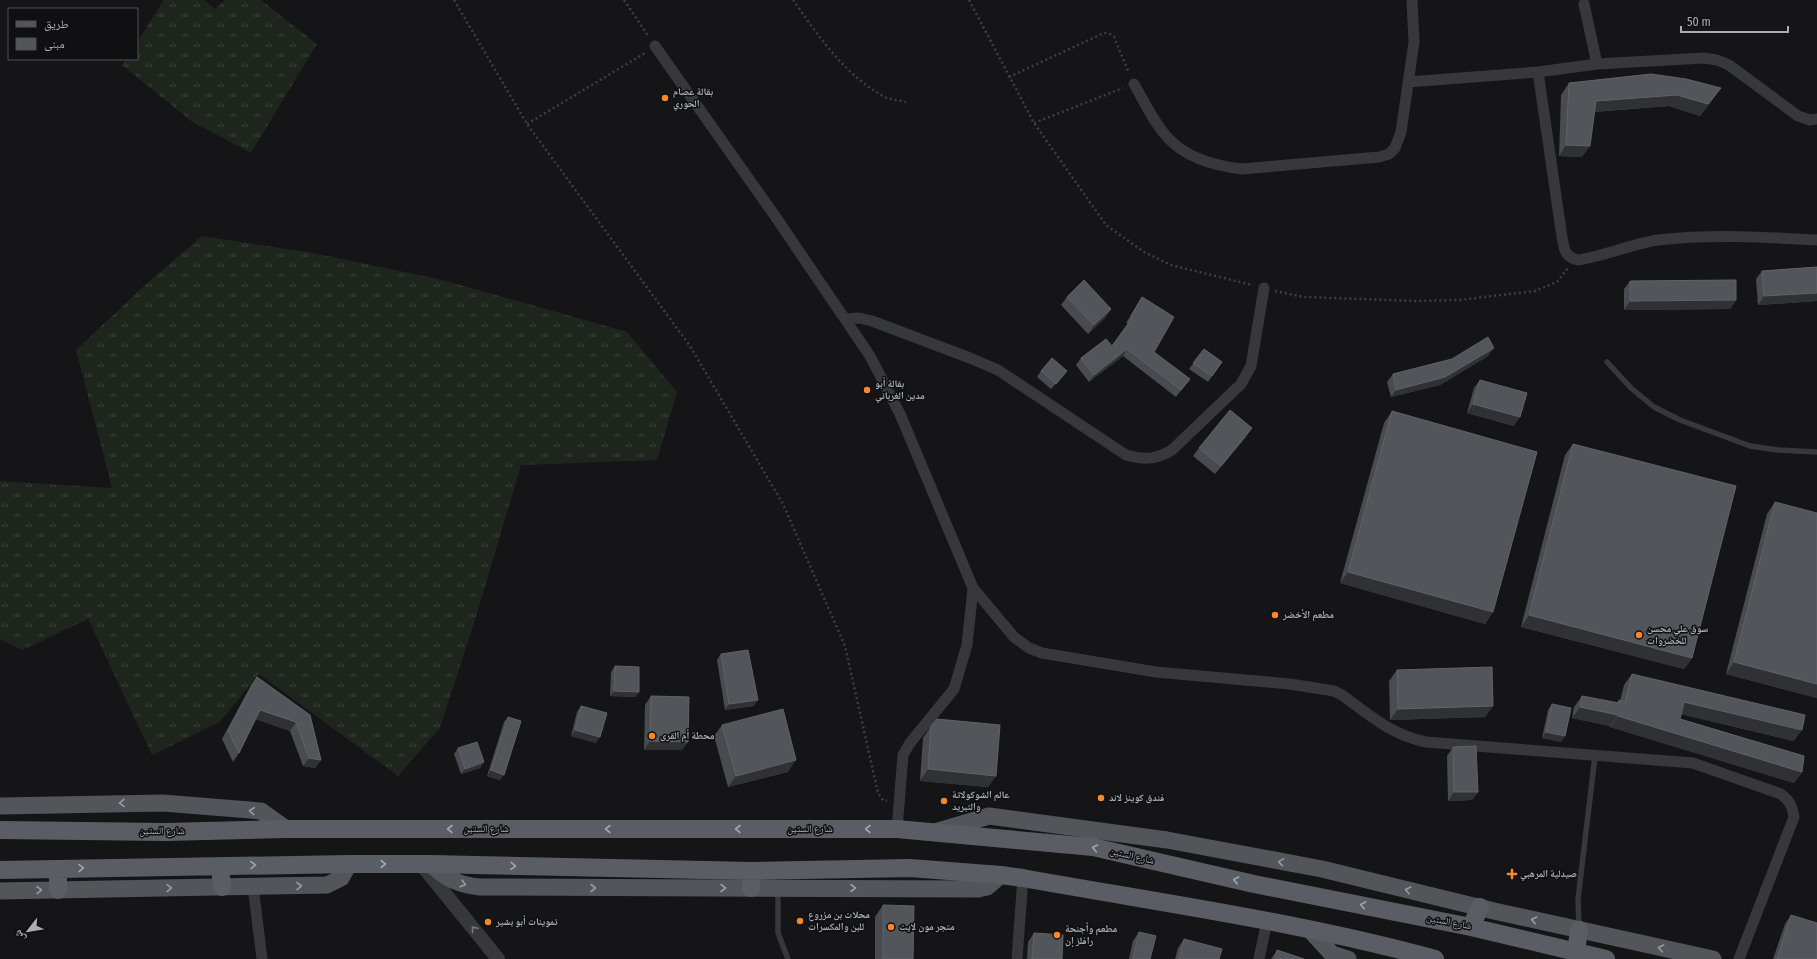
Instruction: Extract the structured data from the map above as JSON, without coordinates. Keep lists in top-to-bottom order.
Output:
{
  "streets": {
    "highway": ["شارع الستين"]
  },
  "places": {
    "other": [
      "بقالة عصام الحوري",
      "بقالة أبو مدين الغرباني",
      "مطعم الأخضر",
      "سوق علي محسن للخضروات",
      "محطة أم القرى",
      "فندق كوينز لاند",
      "عالم الشوكولاتة والتبريد",
      "محلات بن مزروع للبن والمكسرات",
      "تموينات أبو بشير",
      "متجر مون لايت",
      "مطعم وأجنحة رافلز إن"
    ],
    "health": ["صيدلية المرهبي"]
  },
  "legend": ["طريق", "مبنى"],
  "scale_bar": "50 m",
  "north": "bottom left"
}
